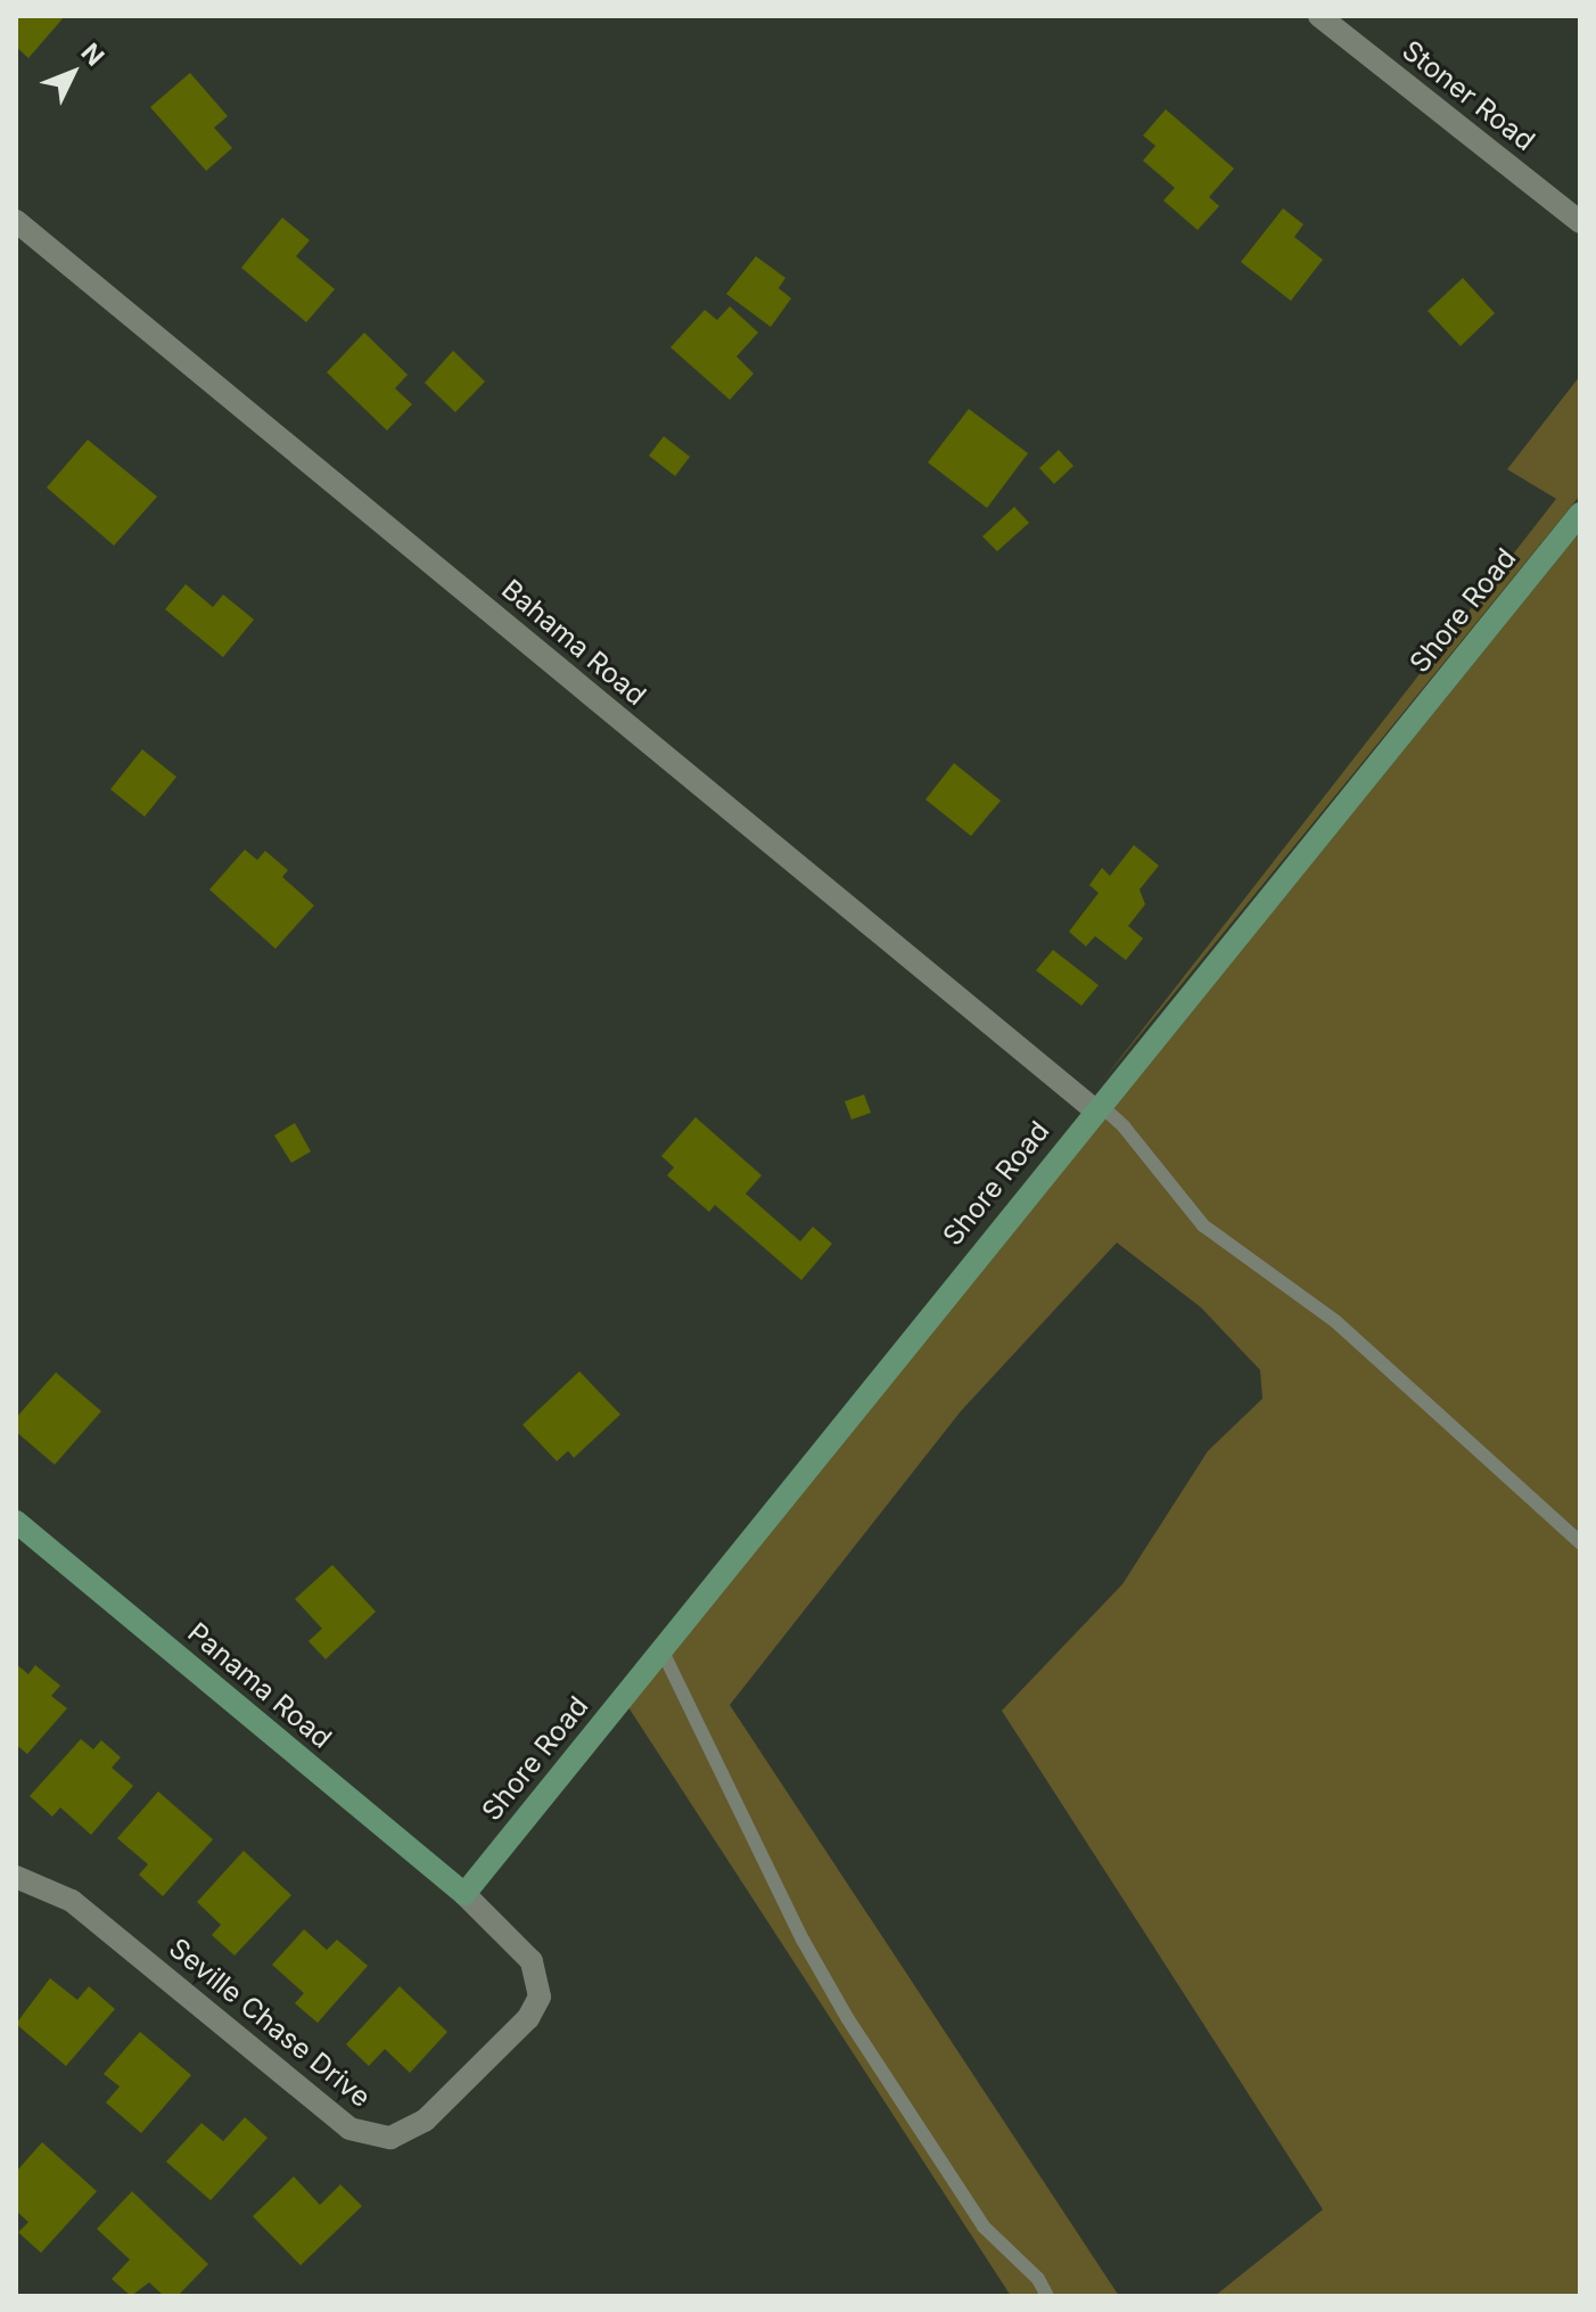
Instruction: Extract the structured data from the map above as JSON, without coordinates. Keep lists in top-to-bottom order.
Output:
{
  "streets": {
    "street": [
      "Stoner Road",
      "Shore Road",
      "Bahama Road",
      "Panama Road",
      "Seville Chase Drive"
    ]
  },
  "crossings": [
    ["Shore Road", "Bahama Road"],
    ["Shore Road", "Panama Road"],
    ["Shore Road", "Seville Chase Drive"],
    ["Panama Road", "Seville Chase Drive"]
  ],
  "north": "top right"
}
